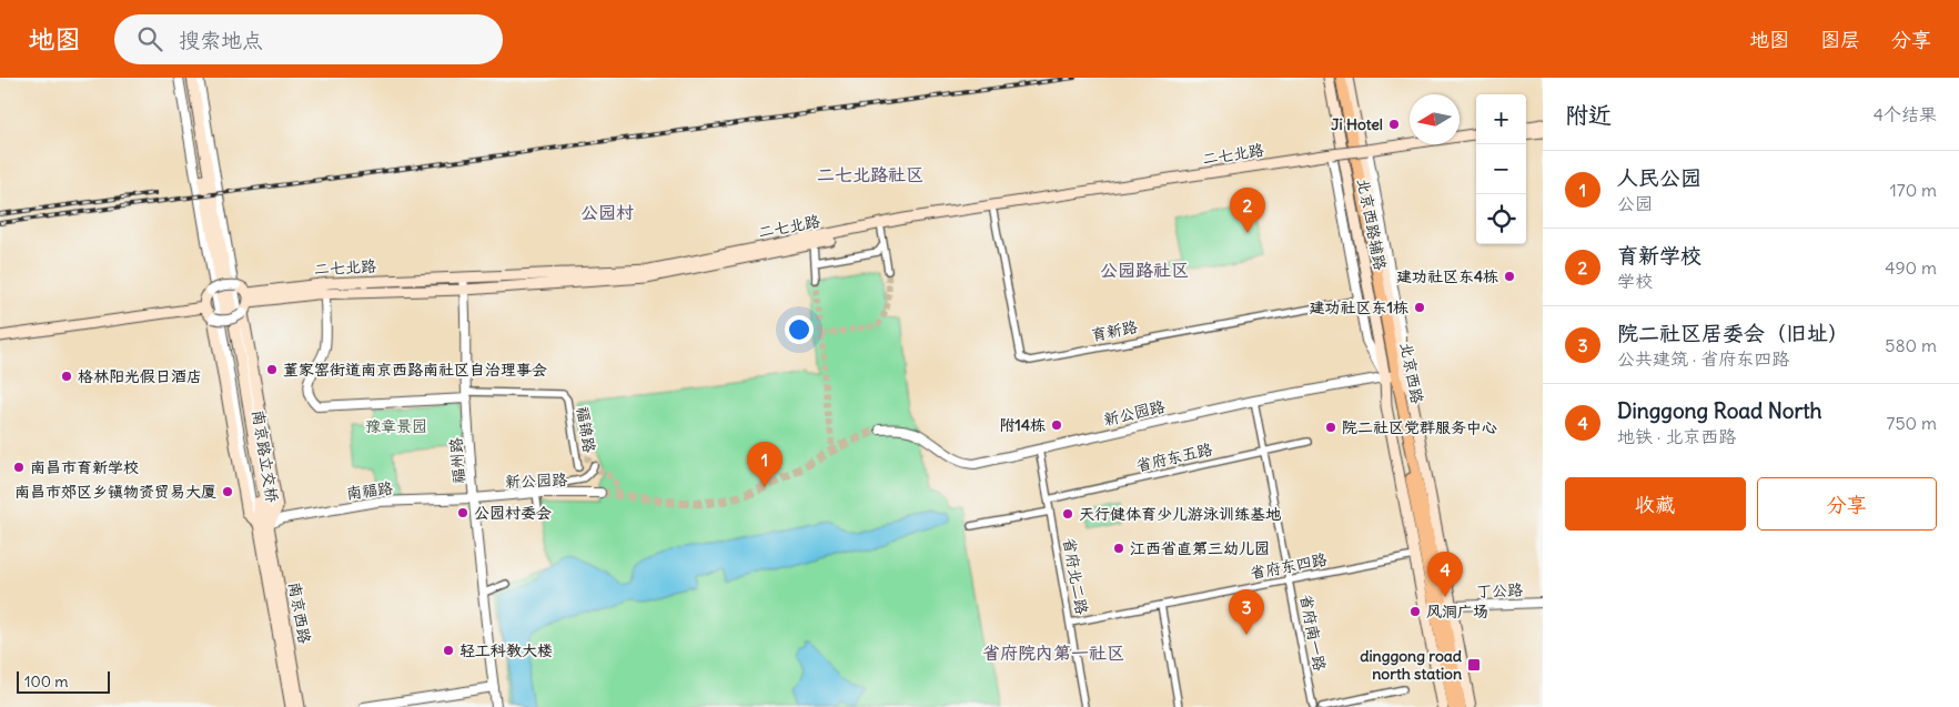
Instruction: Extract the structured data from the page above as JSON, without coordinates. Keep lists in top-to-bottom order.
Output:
{
  "streets": {
    "main road": [
      "二七北路",
      "北京西路辅路",
      "北京西路",
      "南京路立交桥",
      "南京西路"
    ],
    "street": [
      "育新路",
      "新公园路",
      "福锦路",
      "省府东五路",
      "福州路",
      "南福路",
      "省府东四路",
      "省府北二路",
      "丁公路",
      "省府南一路"
    ]
  },
  "crossings": [
    ["二七北路", "北京西路辅路"],
    ["二七北路", "育新路"],
    ["二七北路", "福锦路"],
    ["二七北路", "福州路"],
    ["北京西路辅路", "育新路"],
    ["北京西路辅路", "北京西路"],
    ["北京西路辅路", "新公园路"],
    ["北京西路辅路", "省府东四路"],
    ["北京西路辅路", "丁公路"],
    ["北京西路", "新公园路"],
    ["北京西路", "丁公路"],
    ["新公园路", "福州路"],
    ["新公园路", "南福路"],
    ["新公园路", "省府北二路"],
    ["新公园路", "省府南一路"],
    ["福锦路", "福州路"],
    ["南京路立交桥", "南福路"],
    ["南京路立交桥", "南京西路"],
    ["省府东五路", "省府北二路"],
    ["省府东五路", "省府南一路"],
    ["福州路", "南福路"],
    ["南福路", "南京西路"],
    ["省府东四路", "省府北二路"],
    ["省府东四路", "省府南一路"]
  ],
  "districts": [
    "二七北路社区",
    "公园村",
    "公园路社区",
    "省府院内第一社区"
  ],
  "parks": ["豫章景园"],
  "places": {
    "other": [
      "Ji Hotel",
      "建功社区东4栋",
      "建功社区东1栋",
      "董家窑街道南京西路南社区自治理事会",
      "格林阳光假日酒店",
      "附14栋",
      "院二社区党群服务中心",
      "南昌市育新学校",
      "南昌市郊区乡镇物资贸易大厦",
      "公园村委会",
      "天行健体育少儿游泳训练基地",
      "江西省直第三幼儿园",
      "风洞广场",
      "轻工科教大楼"
    ],
    "transit": ["dinggong road north station"]
  },
  "scale_bar": "100 m",
  "north": "left",
  "page": {
    "header": "地图",
    "search": "搜索地点",
    "nav": ["地图", "图层", "分享"],
    "heading": ["附近", "4个结果"],
    "map_buttons": ["+", "−"],
    "list": [
      {
        "mark": "1",
        "name": "人民公园",
        "note": "公园",
        "value": "170 m"
      },
      {
        "mark": "2",
        "name": "育新学校",
        "note": "学校",
        "value": "490 m"
      },
      {
        "mark": "3",
        "name": "院二社区居委会（旧址）",
        "note": "公共建筑 · 省府东四路",
        "value": "580 m"
      },
      {
        "mark": "4",
        "name": "Dinggong Road North",
        "note": "地铁 · 北京西路",
        "value": "750 m"
      }
    ],
    "pins": [
      "2",
      "1",
      "4",
      "3"
    ],
    "buttons": ["收藏", "分享"],
    "scale": "100 m"
  }
}
